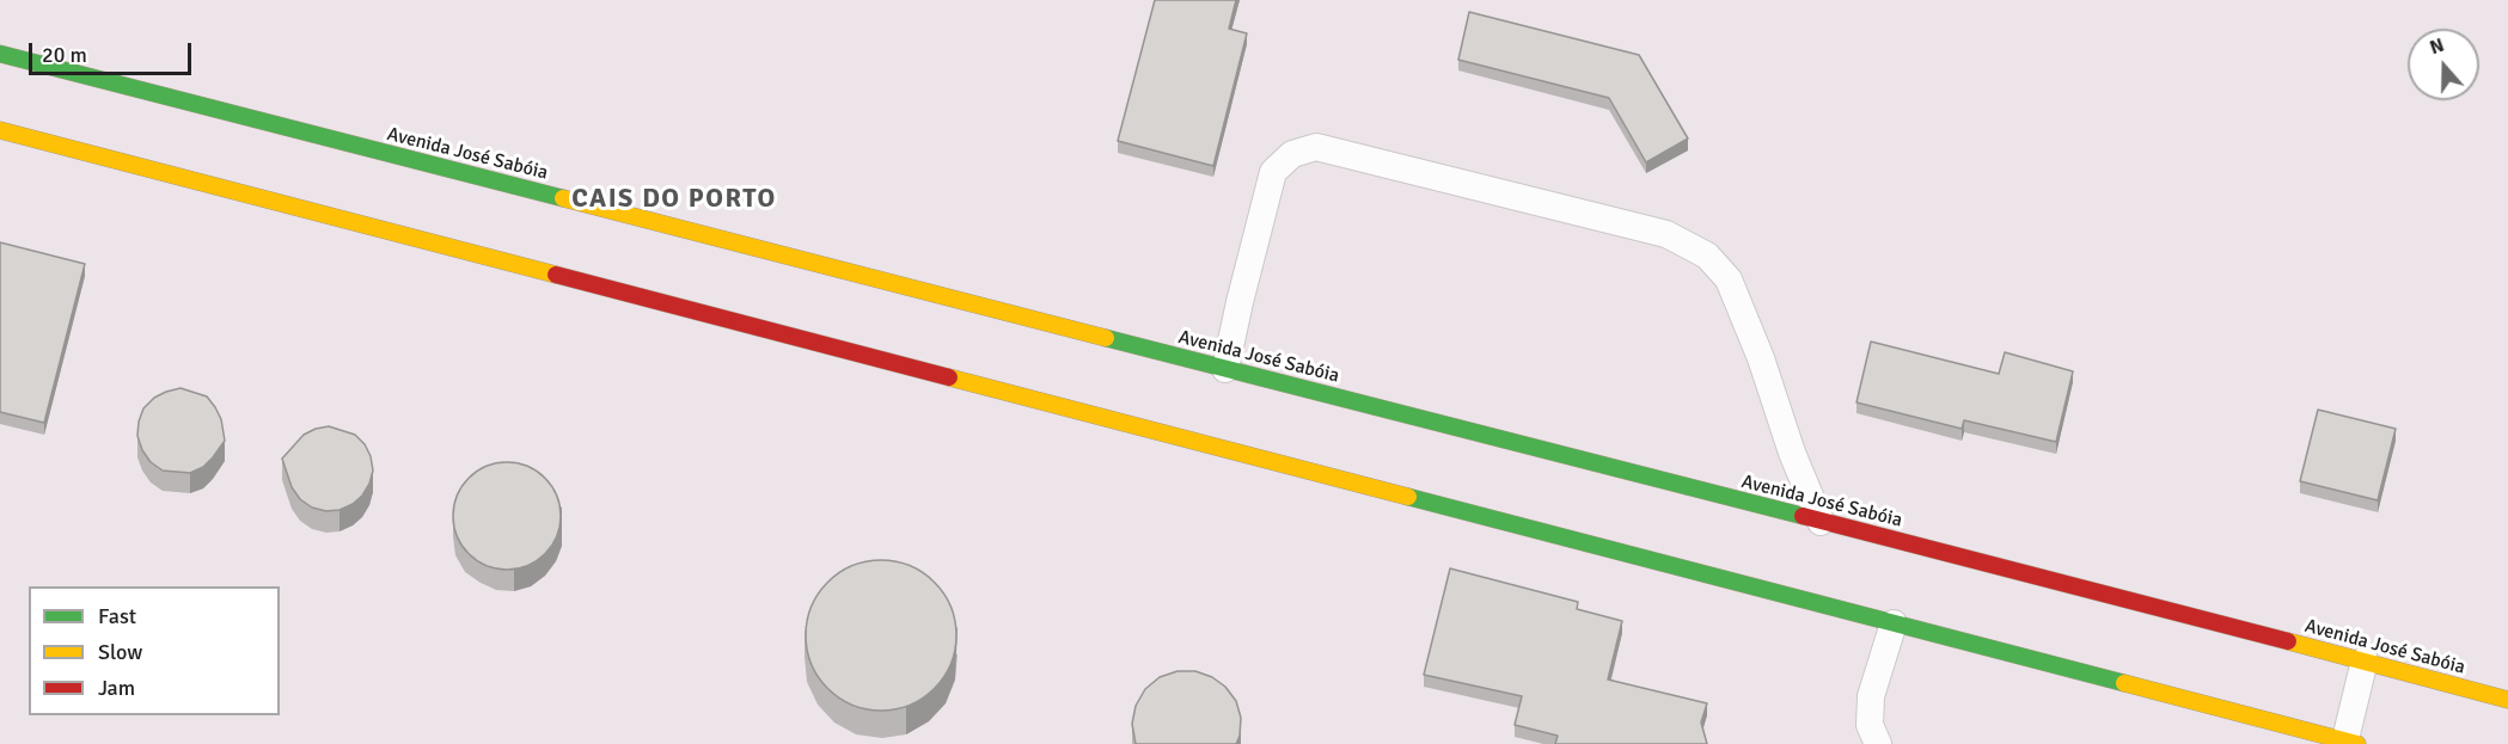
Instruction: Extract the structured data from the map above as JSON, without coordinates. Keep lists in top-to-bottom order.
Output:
{
  "streets": {
    "main road": ["Avenida José Sabóia"]
  },
  "districts": ["CAIS DO PORTO"],
  "legend": ["Fast", "Slow", "Jam"],
  "scale_bar": "20 m",
  "north": "top"
}
